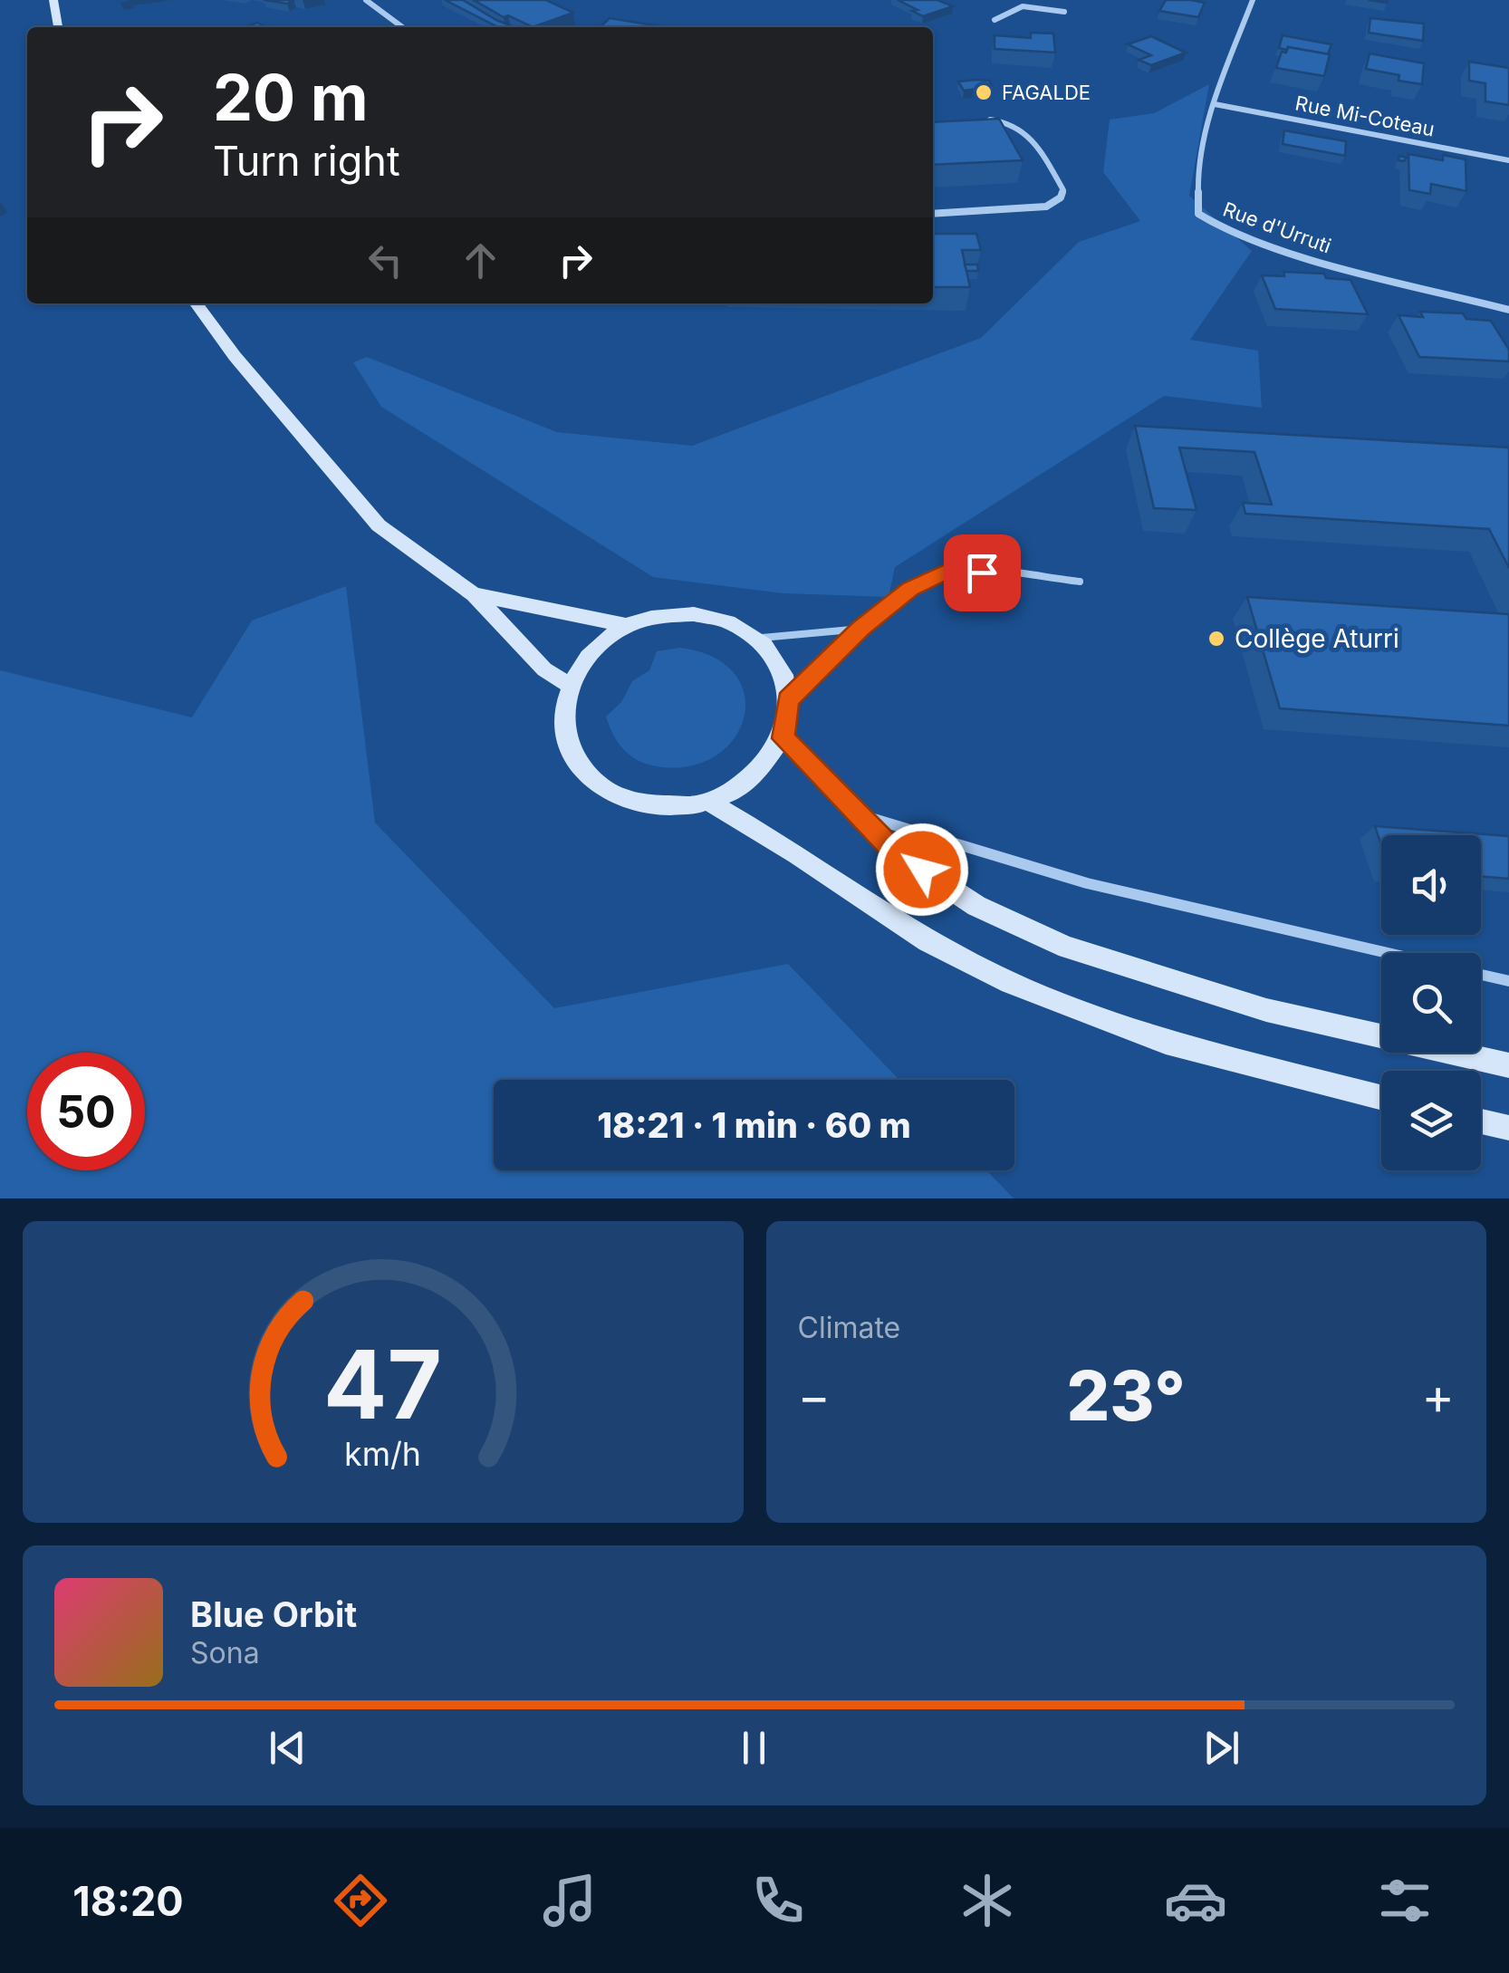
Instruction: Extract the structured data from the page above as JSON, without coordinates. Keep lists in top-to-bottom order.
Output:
{
  "streets": {
    "street": ["Rue Mi-Coteau", "Rue d'Urruti"]
  },
  "crossings": [
    ["Rue Mi-Coteau", "Rue d'Urruti"]
  ],
  "places": ["FAGALDE", "Collège Aturri"],
  "page": {
    "turn": ["20 m", "Turn right"],
    "limit": "50",
    "trip": "18:21 · 1 min · 60 m",
    "tile": "Climate",
    "heat": ["−", "23°", "+"],
    "song": ["Blue Orbit", "Sona"],
    "tabs": "18:20",
    "gauge": ["47", "km/h"]
  }
}
